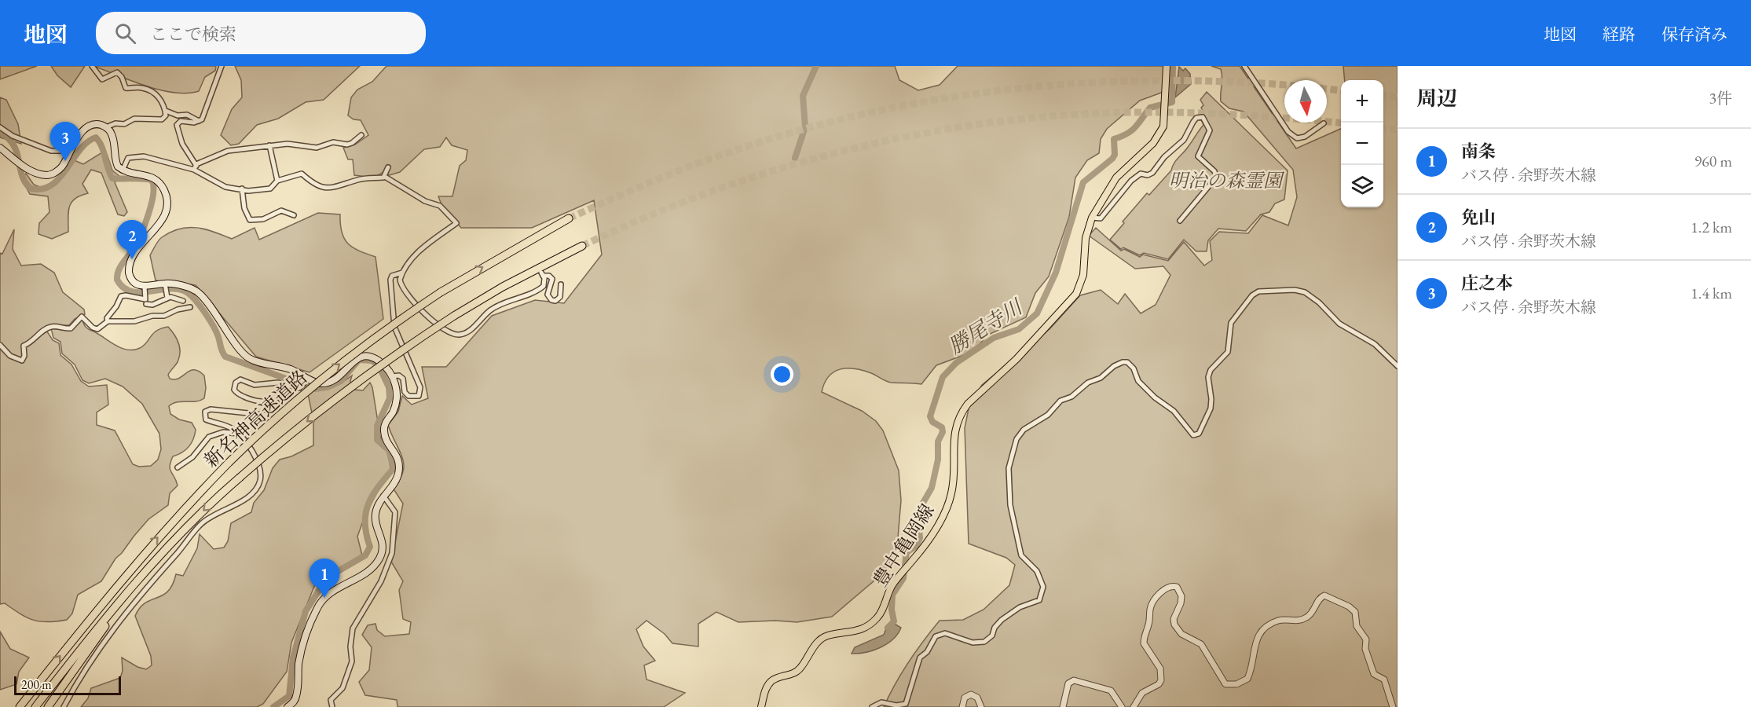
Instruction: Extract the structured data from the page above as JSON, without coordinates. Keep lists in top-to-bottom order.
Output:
{
  "streets": {
    "highway": ["新名神高速道路"],
    "main road": ["豊中亀岡線"]
  },
  "water": ["勝尾寺川"],
  "parks": ["明治の森霊園"],
  "scale_bar": "200 m",
  "north": "bottom",
  "page": {
    "header": "地図",
    "search": "ここで検索",
    "nav": ["地図", "経路", "保存済み"],
    "heading": ["周辺", "3件"],
    "map_buttons": ["+", "−"],
    "pins": ["3", "2", "1"],
    "list": [
      {
        "mark": "1",
        "name": "南条",
        "note": "バス停 · 余野茨木線",
        "value": "960 m"
      },
      {
        "mark": "2",
        "name": "免山",
        "note": "バス停 · 余野茨木線",
        "value": "1.2 km"
      },
      {
        "mark": "3",
        "name": "庄之本",
        "note": "バス停 · 余野茨木線",
        "value": "1.4 km"
      }
    ],
    "scale": "200 m"
  }
}
